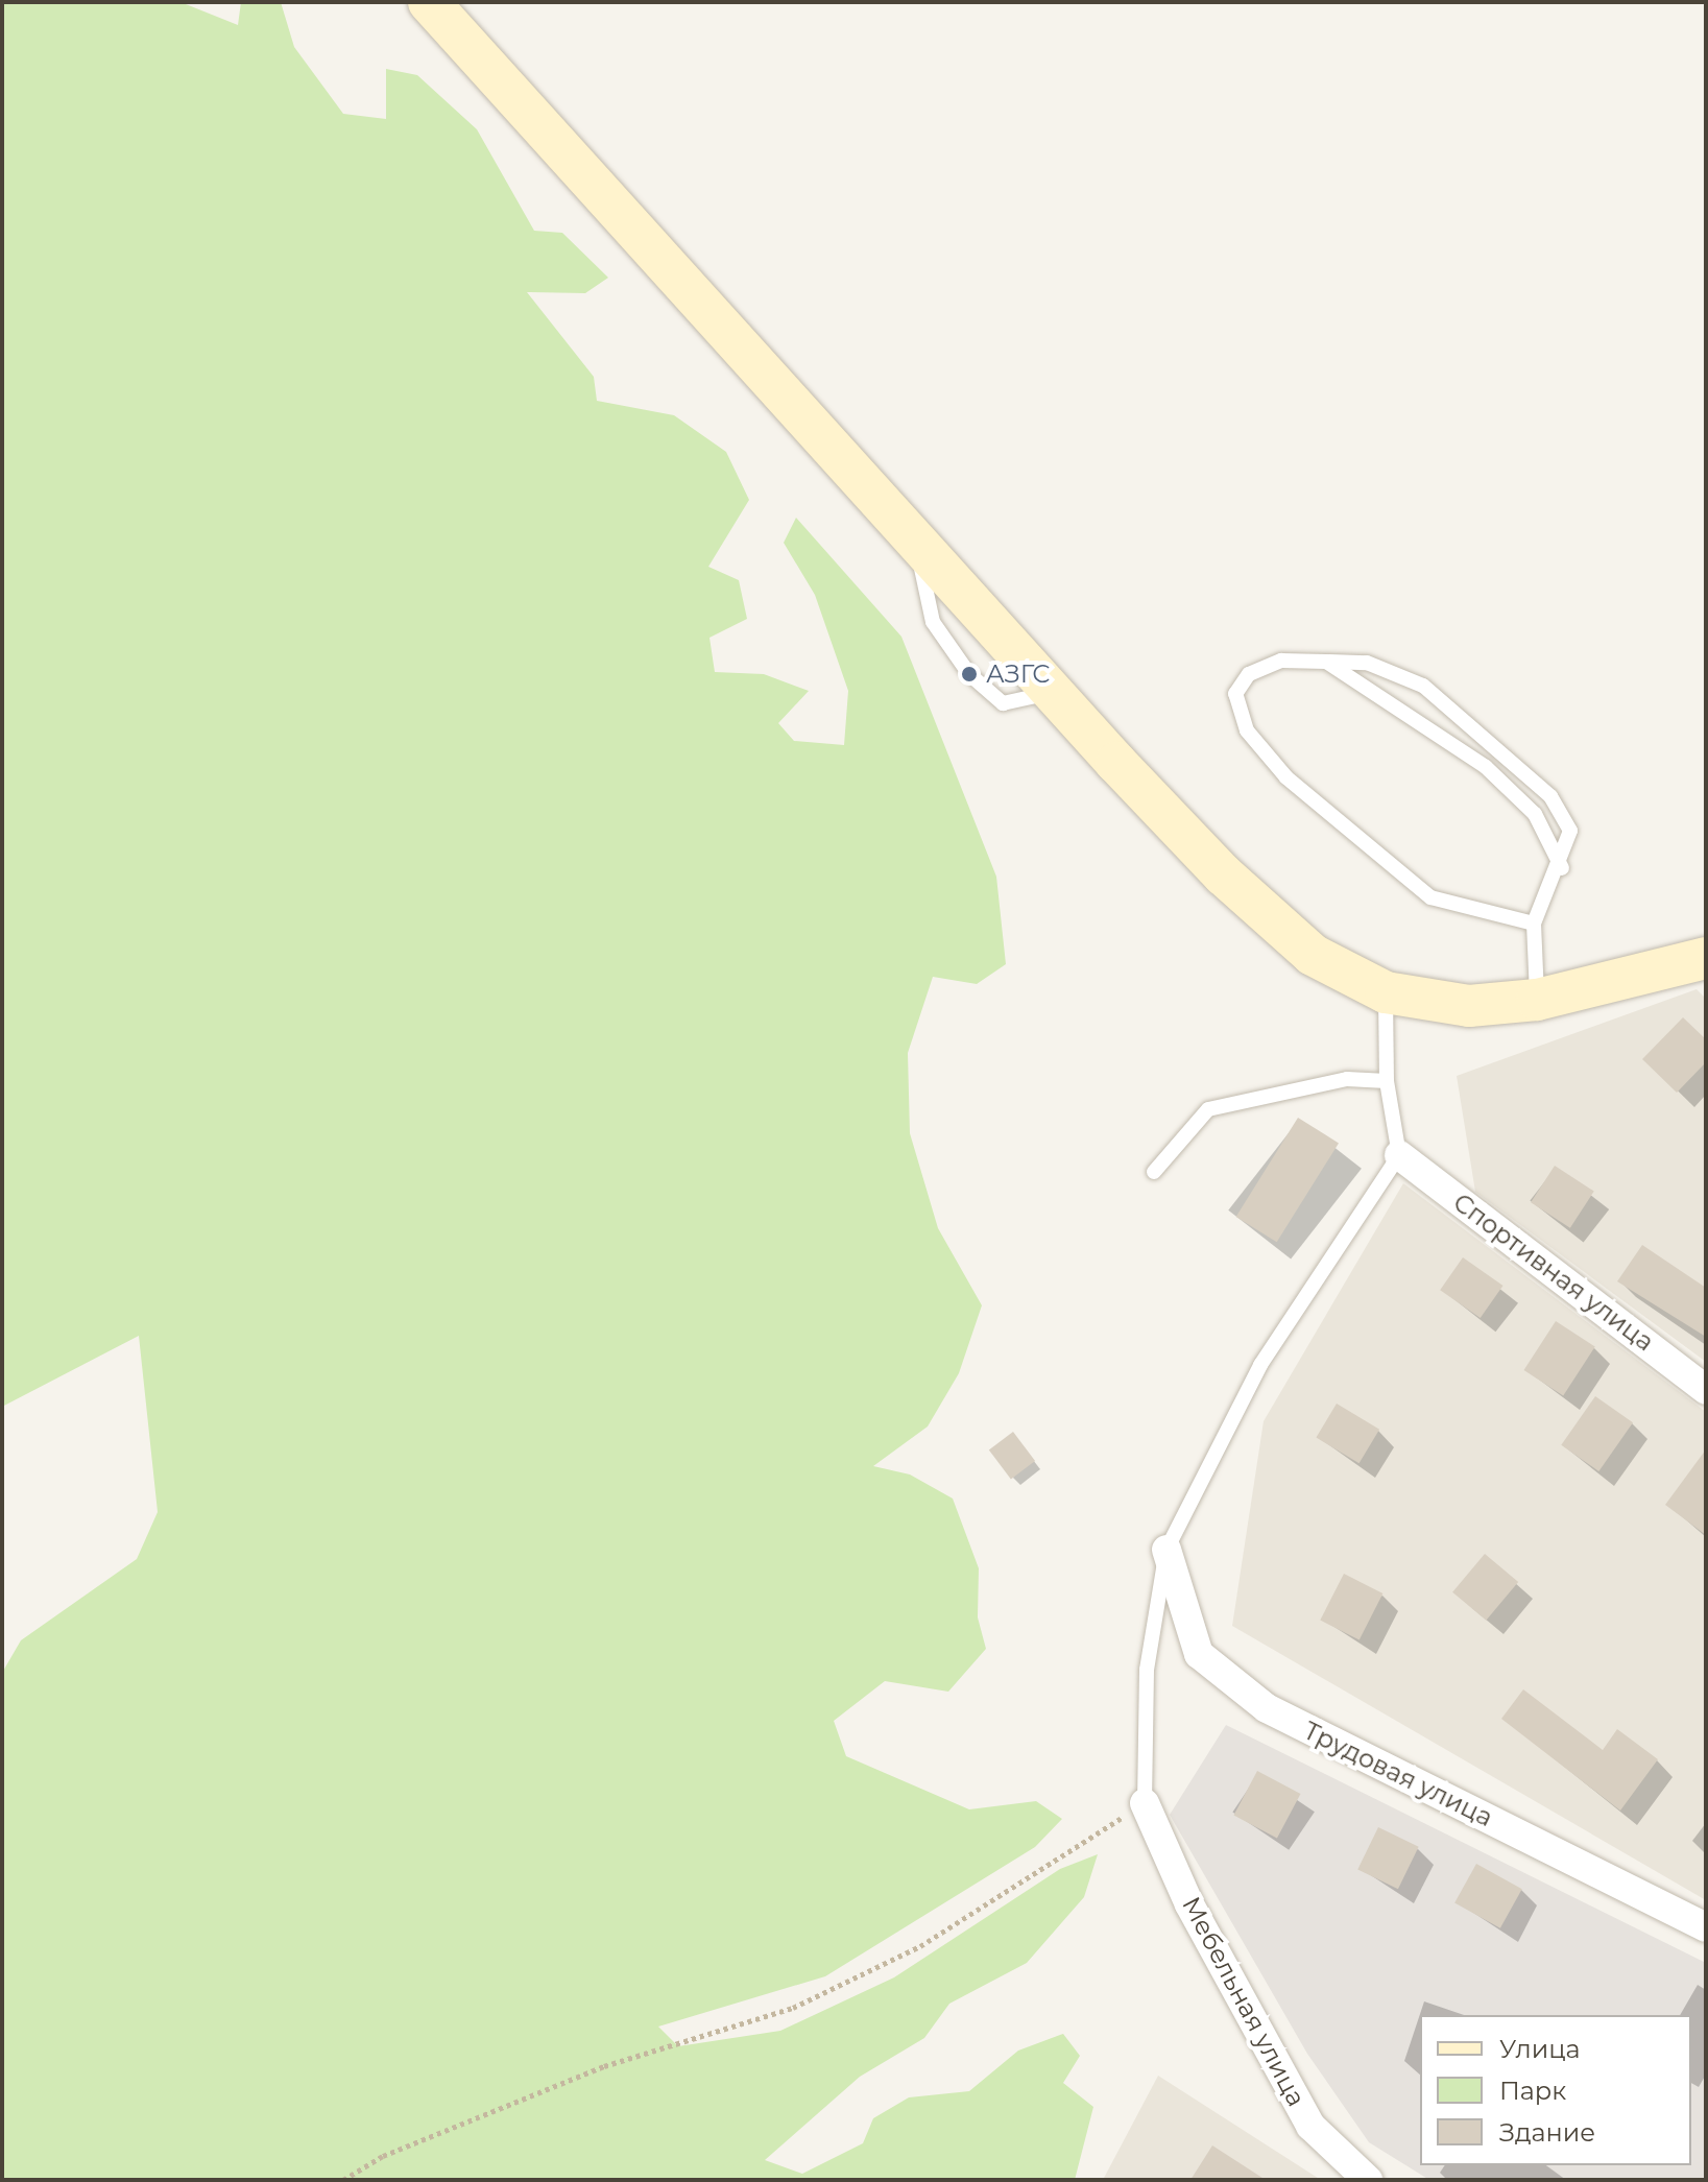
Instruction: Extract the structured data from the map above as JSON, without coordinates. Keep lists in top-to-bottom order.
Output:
{
  "streets": {
    "street": ["Спортивная улица", "Трудовая улица", "Мебельная улица"]
  },
  "places": ["АЗГС"],
  "legend": ["Улица", "Парк", "Здание"]
}
